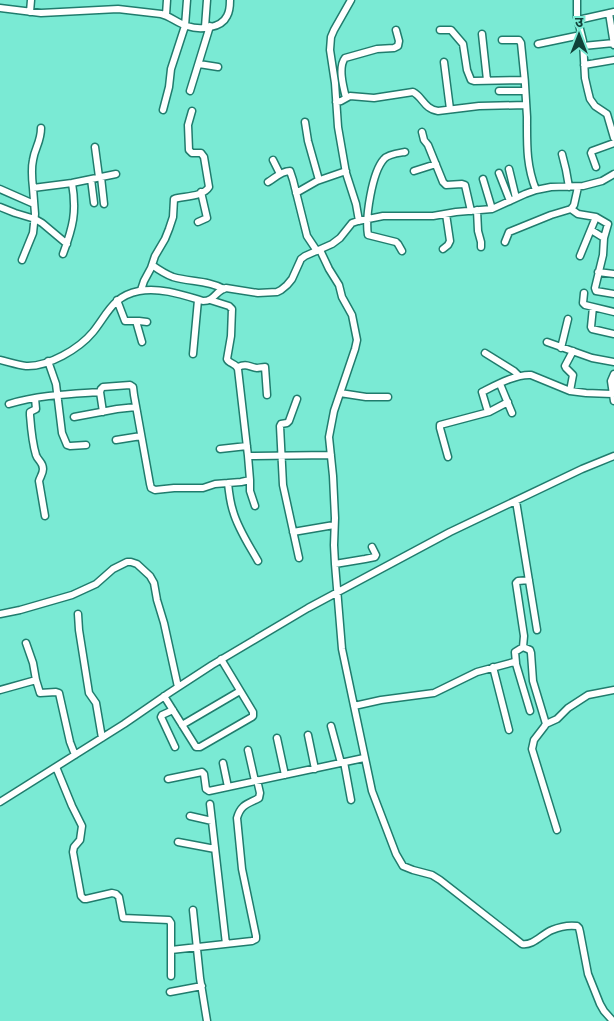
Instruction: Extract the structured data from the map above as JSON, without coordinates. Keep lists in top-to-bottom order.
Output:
{
  "north": "top"
}
